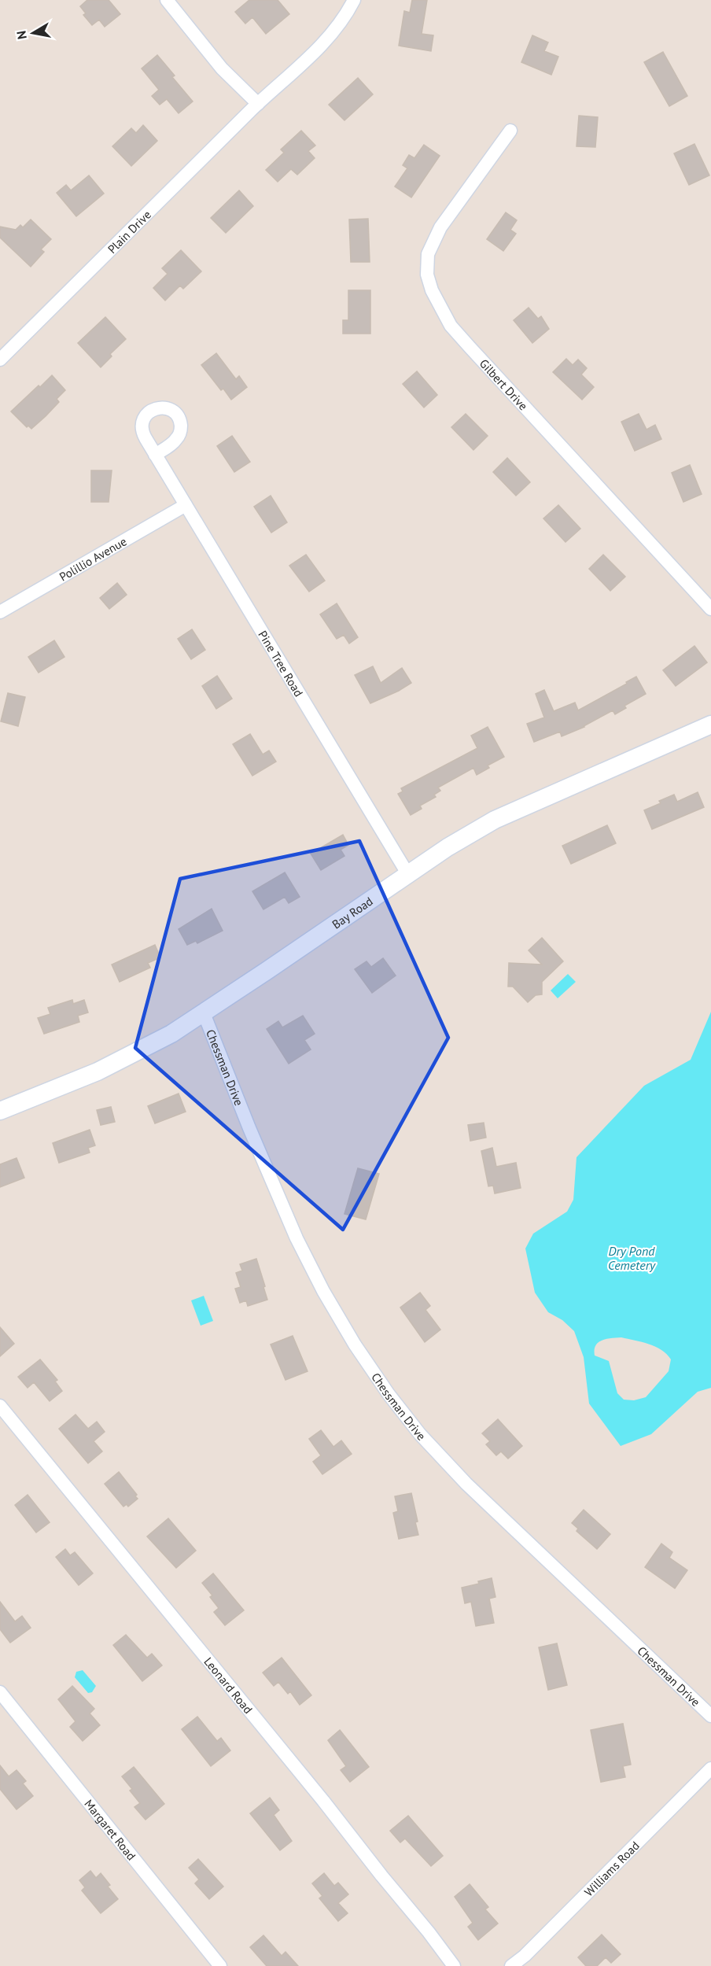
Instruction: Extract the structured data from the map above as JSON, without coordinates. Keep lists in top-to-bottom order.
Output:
{
  "streets": {
    "main road": ["Bay Road"],
    "street": [
      "Plain Drive",
      "Gilbert Drive",
      "Polillio Avenue",
      "Pine Tree Road",
      "Chessman Drive",
      "Leonard Road",
      "Margaret Road",
      "Williams Road"
    ]
  },
  "crossings": [
    ["Polillio Avenue", "Pine Tree Road"],
    ["Pine Tree Road", "Bay Road"],
    ["Bay Road", "Chessman Drive"]
  ],
  "water": ["Dry Pond Cemetery"],
  "north": "left"
}
